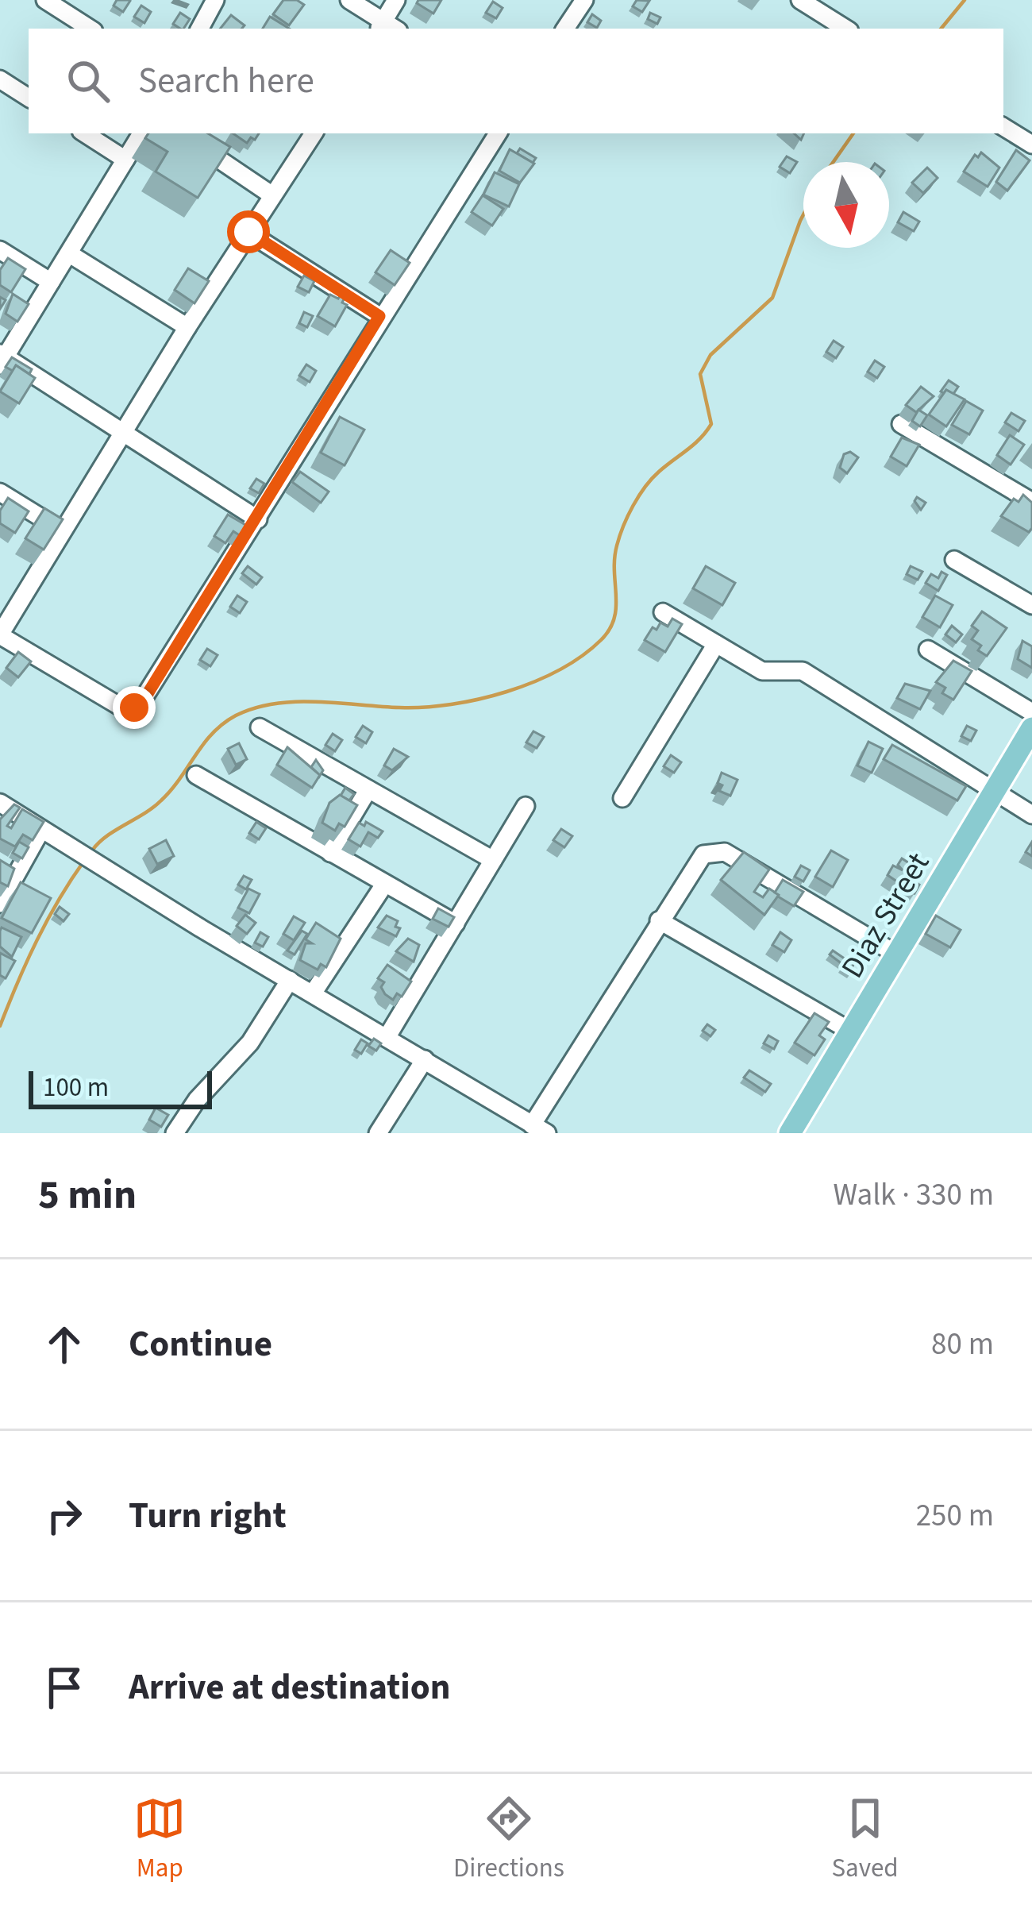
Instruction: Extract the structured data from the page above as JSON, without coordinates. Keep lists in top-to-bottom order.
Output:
{
  "streets": {
    "main road": ["Diaz Street"]
  },
  "scale_bar": "100 m",
  "north": "bottom",
  "page": {
    "search": "Search here",
    "scale": "100 m",
    "heading": ["5 min", "Walk · 330 m"],
    "list": [
      ["Continue", "80 m"],
      ["Turn right", "250 m"],
      "Arrive at destination"
    ],
    "nav": ["Map", "Directions", "Saved"]
  }
}
